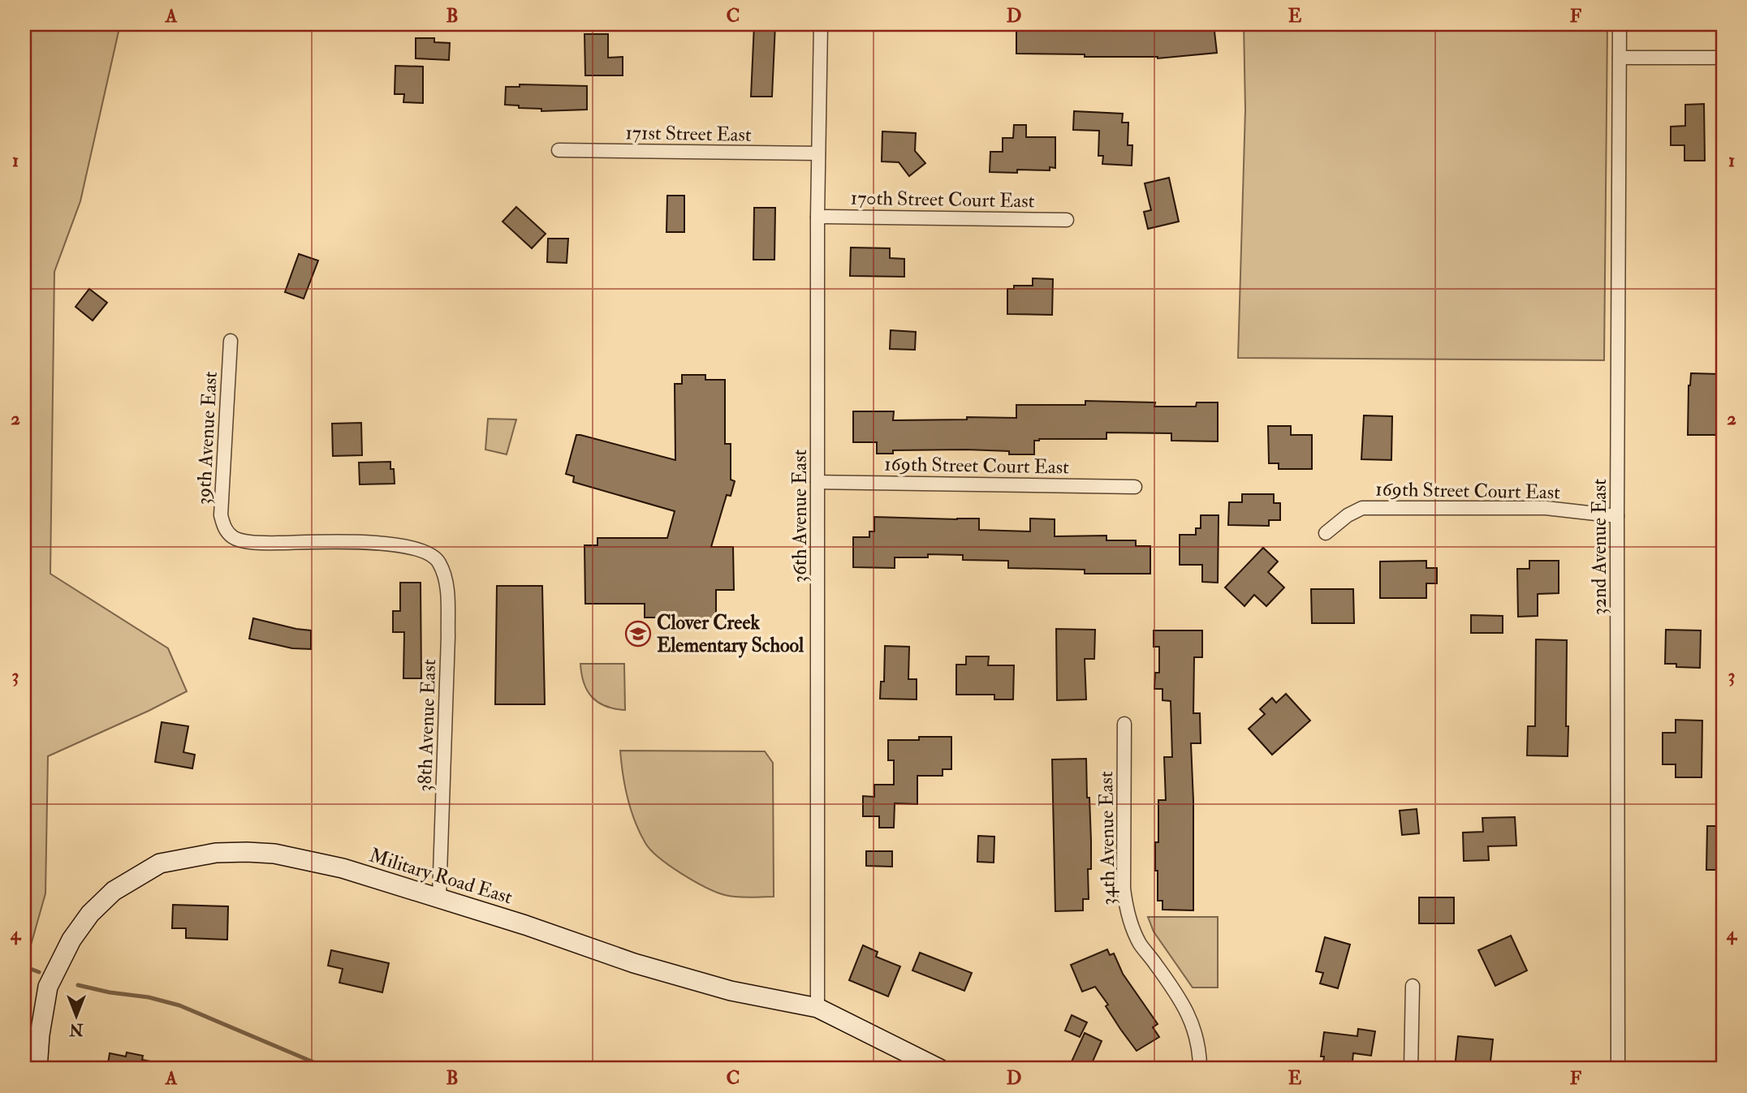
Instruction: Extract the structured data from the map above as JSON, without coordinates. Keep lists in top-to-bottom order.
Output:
{
  "streets": {
    "street": [
      "171st Street East",
      "170th Street Court East",
      "39th Avenue East",
      "169th Street Court East",
      "36th Avenue East",
      "32nd Avenue East",
      "38th Avenue East",
      "34th Avenue East",
      "Military Road East"
    ]
  },
  "crossings": [
    ["171st Street East", "36th Avenue East"],
    ["170th Street Court East", "36th Avenue East"],
    ["39th Avenue East", "38th Avenue East"],
    ["169th Street Court East", "36th Avenue East"],
    ["169th Street Court East", "32nd Avenue East"],
    ["36th Avenue East", "Military Road East"],
    ["38th Avenue East", "Military Road East"]
  ],
  "places": {
    "school or university": ["Clover Creek Elementary School"]
  },
  "north": "bottom",
  "grid": {
    "columns": [
      "A",
      "B",
      "C",
      "D",
      "E",
      "F"
    ],
    "rows": [
      "1",
      "2",
      "3",
      "4"
    ]
  }
}
